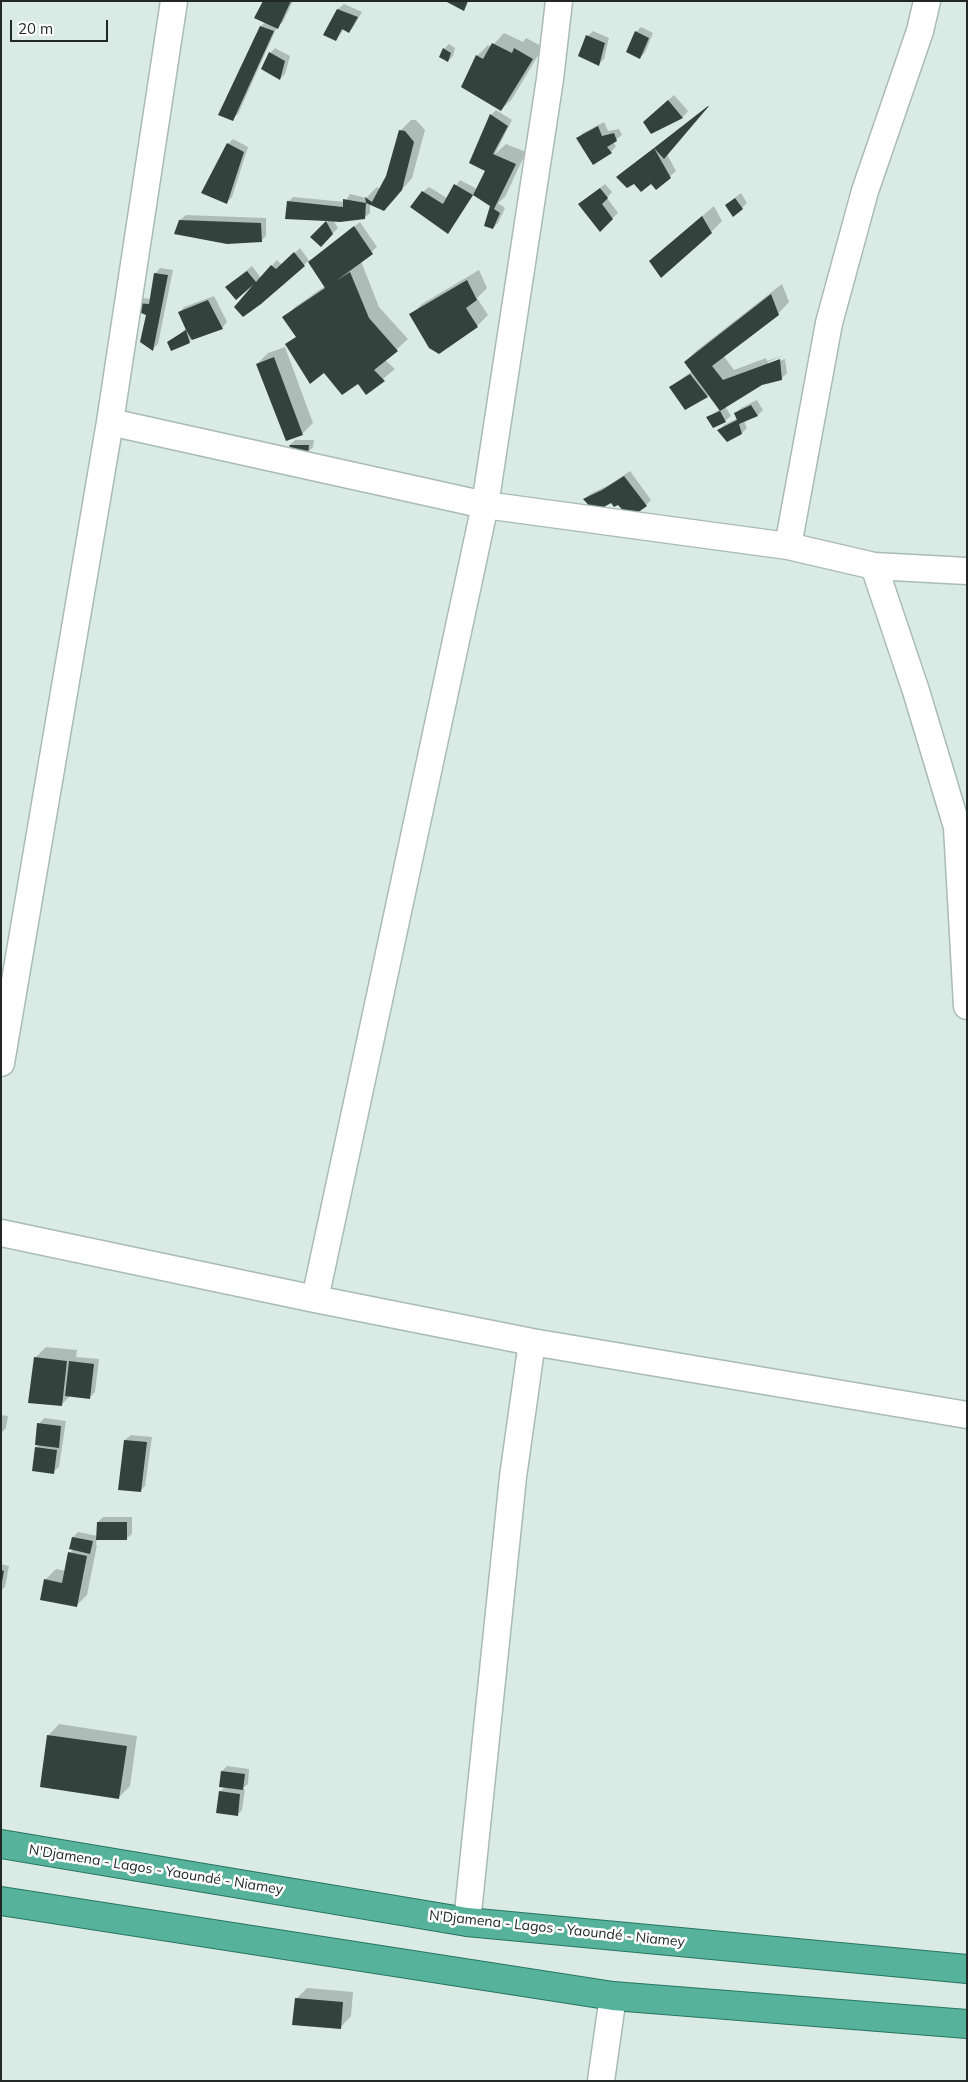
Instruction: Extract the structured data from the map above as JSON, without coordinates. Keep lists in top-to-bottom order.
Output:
{
  "streets": {
    "highway": ["N'Djamena - Lagos - Yaoundé - Niamey"]
  },
  "scale_bar": "20 m"
}
